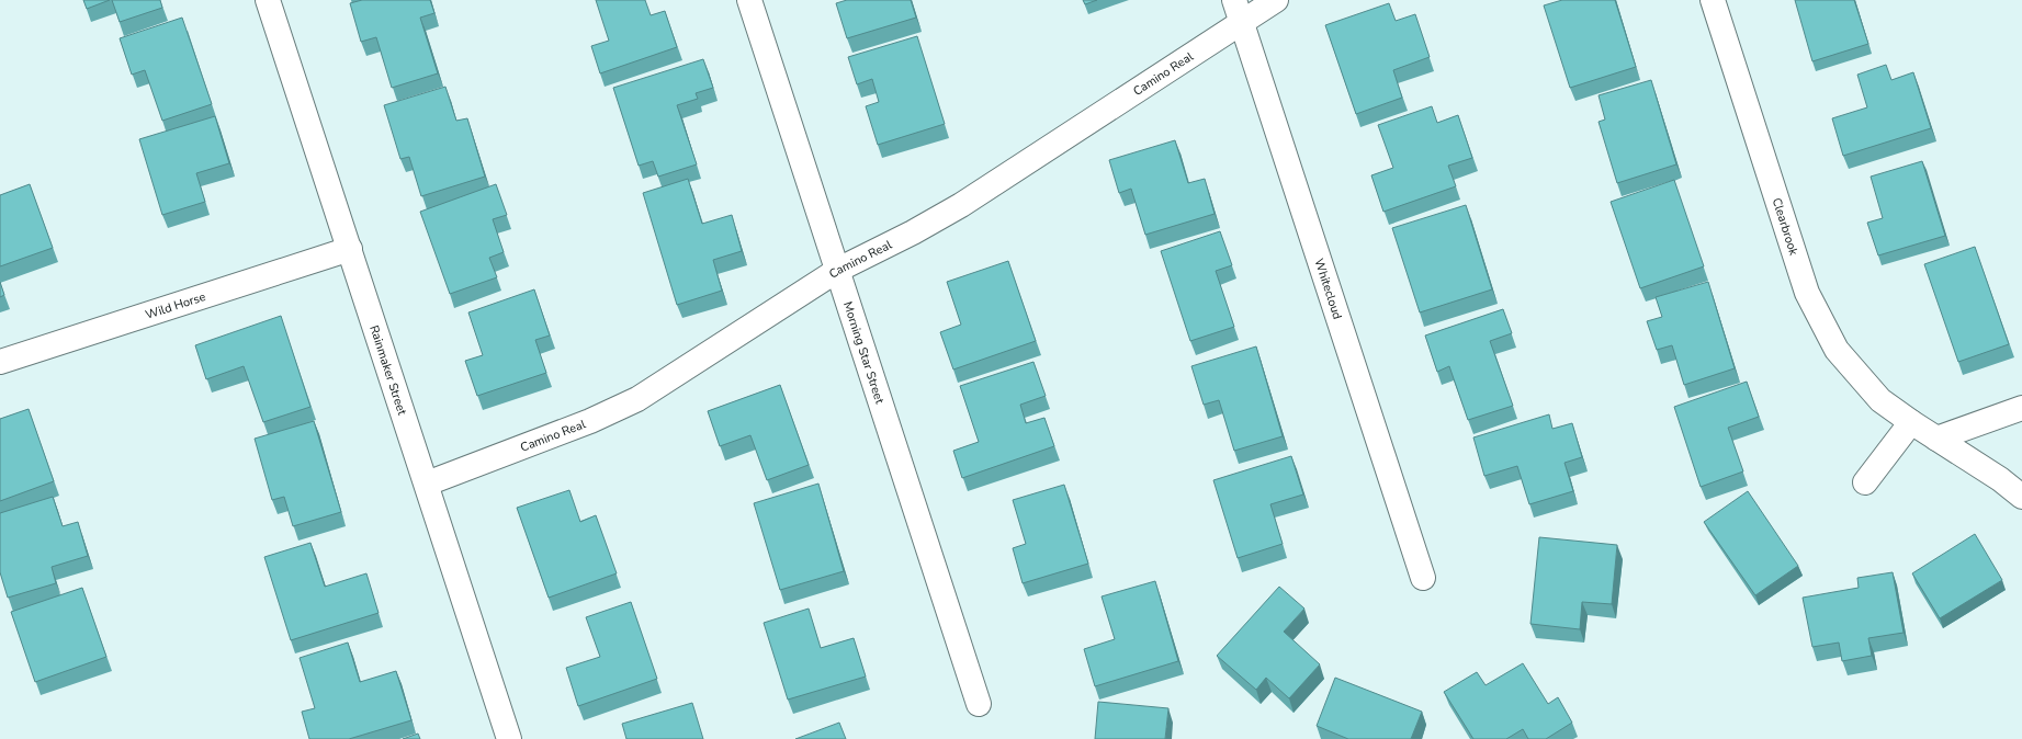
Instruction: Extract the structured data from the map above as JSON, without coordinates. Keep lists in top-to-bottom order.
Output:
{
  "streets": {
    "street": [
      "Camino Real",
      "Clearbrook",
      "Whitecloud",
      "Wild Horse",
      "Morning Star Street",
      "Rainmaker Street"
    ]
  },
  "crossings": [
    ["Camino Real", "Whitecloud"],
    ["Camino Real", "Morning Star Street"],
    ["Camino Real", "Rainmaker Street"],
    ["Wild Horse", "Rainmaker Street"]
  ]
}
